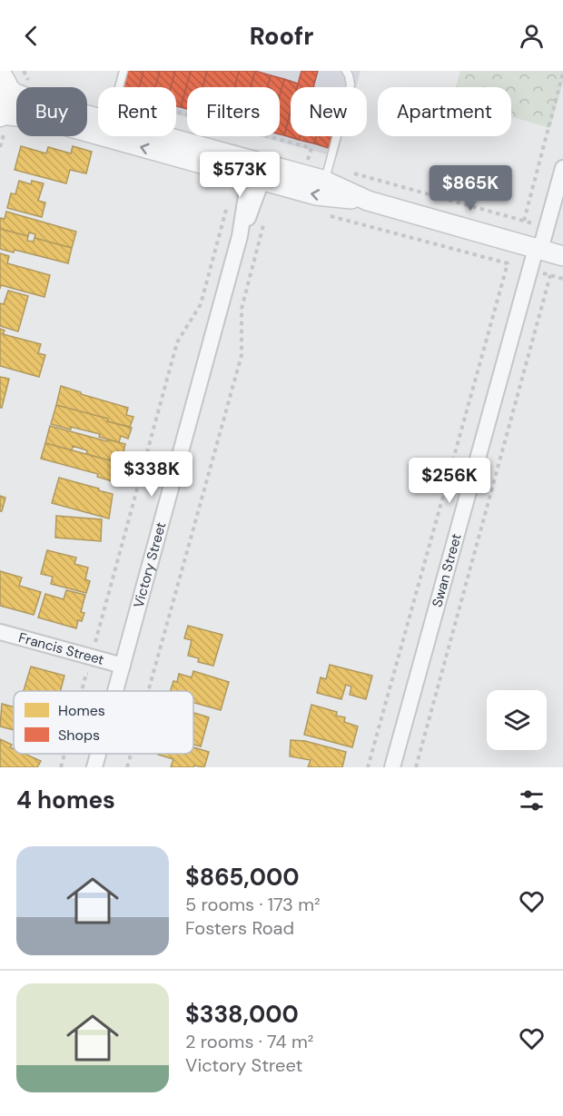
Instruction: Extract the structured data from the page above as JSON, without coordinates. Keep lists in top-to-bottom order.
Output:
{
  "streets": {
    "street": ["Victory Street", "Swan Street", "Francis Street"]
  },
  "crossings": [
    ["Victory Street", "Francis Street"]
  ],
  "legend": ["Homes", "Shops"],
  "page": {
    "header": "Roofr",
    "chip": [
      "Buy",
      "Rent",
      "Filters",
      "New",
      "Apartment"
    ],
    "price": [
      "$573K",
      "$865K",
      "$338K",
      "$256K"
    ],
    "heading": "4 homes",
    "list": [
      {
        "name": "$865,000",
        "note": "5 rooms · 173 m² · Fosters Road"
      },
      {
        "name": "$338,000",
        "note": "2 rooms · 74 m² · Victory Street"
      }
    ]
  }
}
